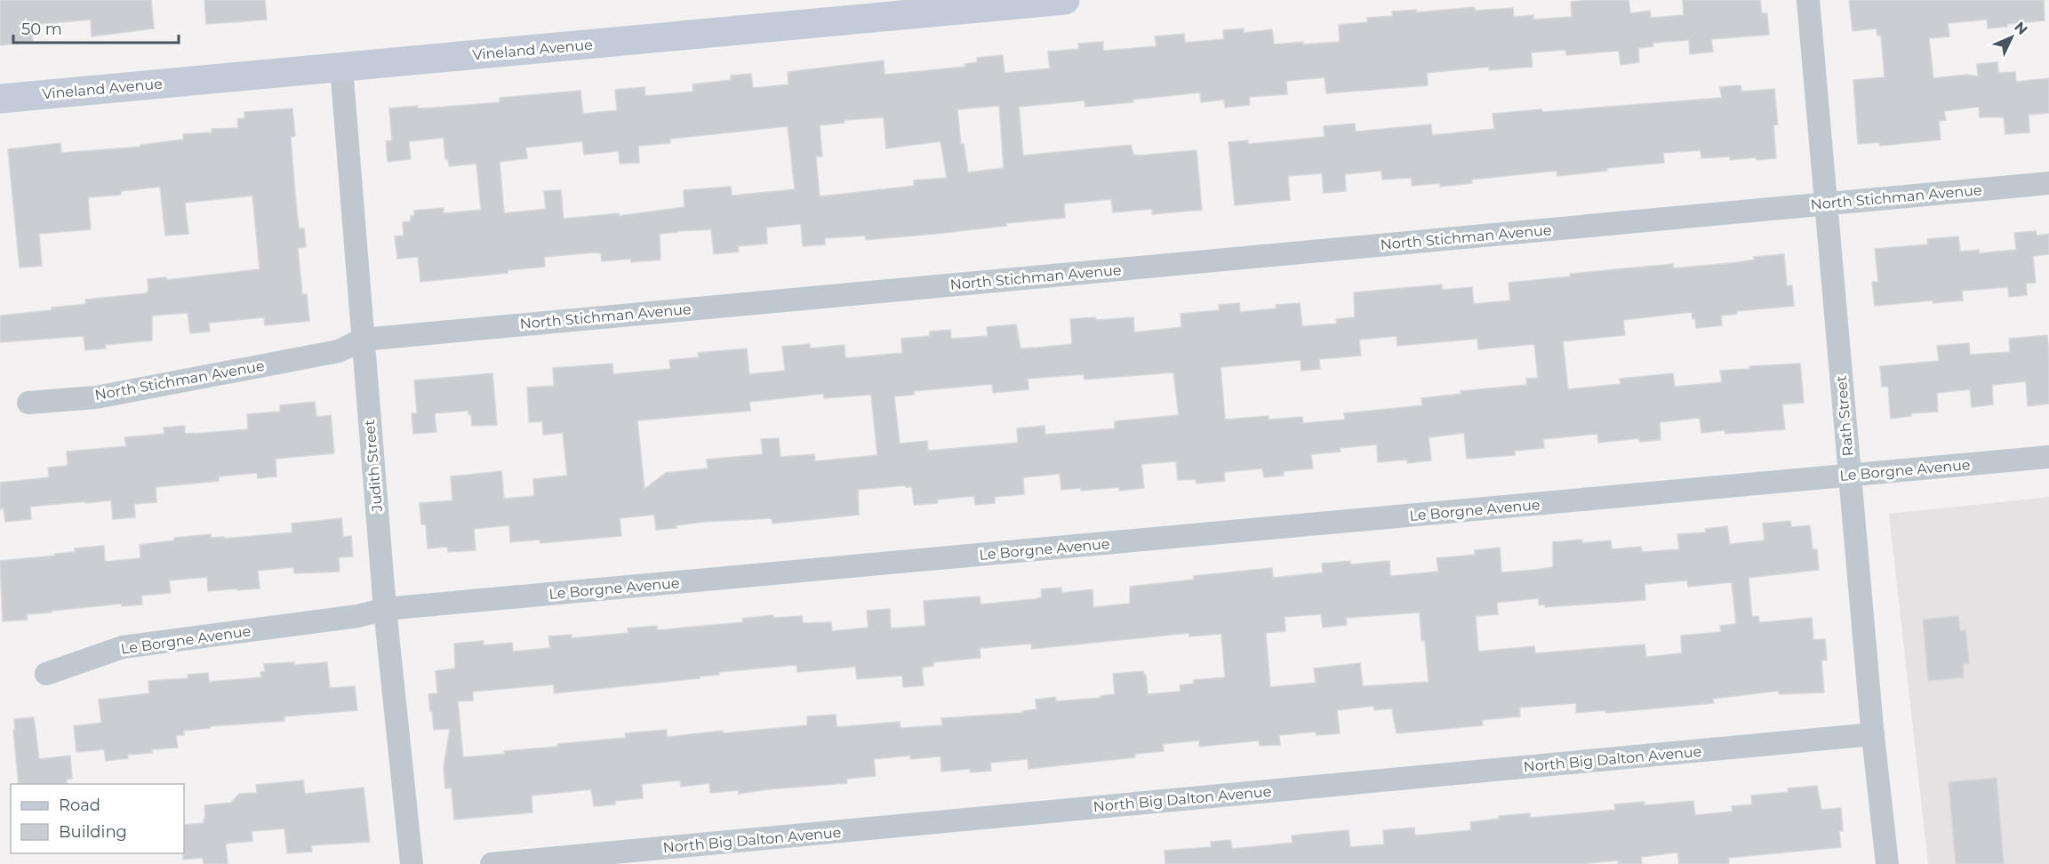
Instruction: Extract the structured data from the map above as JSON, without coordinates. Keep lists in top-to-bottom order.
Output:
{
  "streets": {
    "street": [
      "Vineland Avenue",
      "North Stichman Avenue",
      "Rath Street",
      "Judith Street",
      "Le Borgne Avenue",
      "North Big Dalton Avenue"
    ]
  },
  "crossings": [
    ["Vineland Avenue", "Judith Street"],
    ["North Stichman Avenue", "Rath Street"],
    ["North Stichman Avenue", "Judith Street"],
    ["Rath Street", "Le Borgne Avenue"],
    ["Rath Street", "North Big Dalton Avenue"],
    ["Judith Street", "Le Borgne Avenue"]
  ],
  "legend": ["Road", "Building"],
  "scale_bar": "50 m",
  "north": "top right"
}
